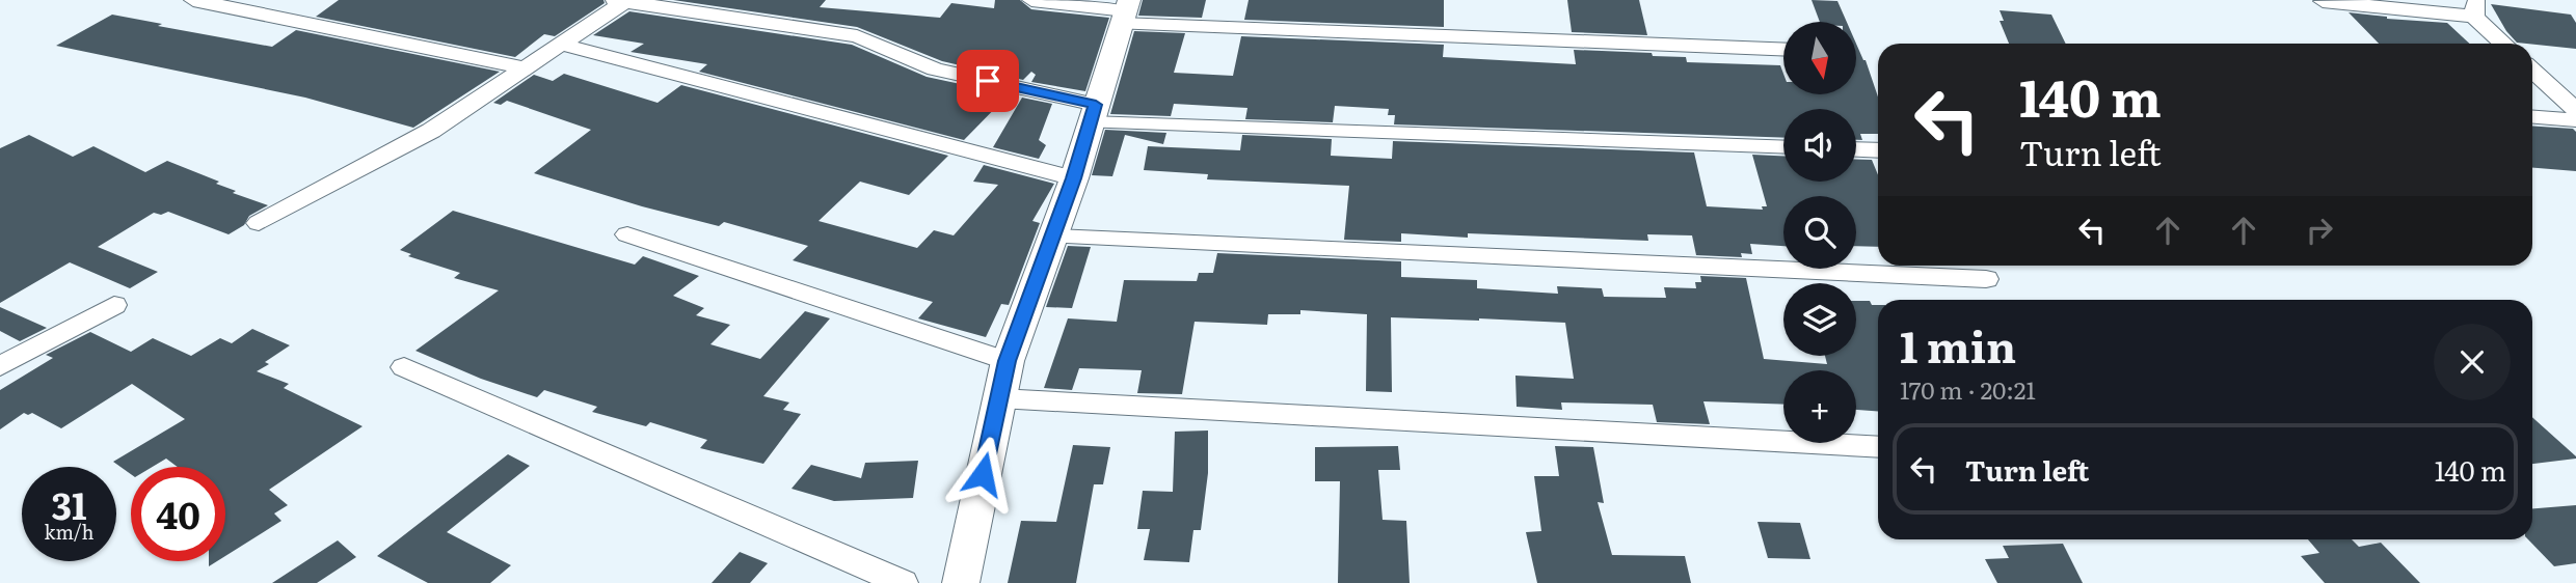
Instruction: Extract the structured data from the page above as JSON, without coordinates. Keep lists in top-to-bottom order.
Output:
{
  "north": "bottom",
  "page": {
    "map_buttons": "+",
    "turn": ["140 m", "Turn left"],
    "heading": ["1 min", "170 m · 20:21"],
    "list": [
      {
        "name": "Turn left",
        "value": "140 m"
      }
    ],
    "speed": "31 km/h",
    "limit": "40"
  }
}
